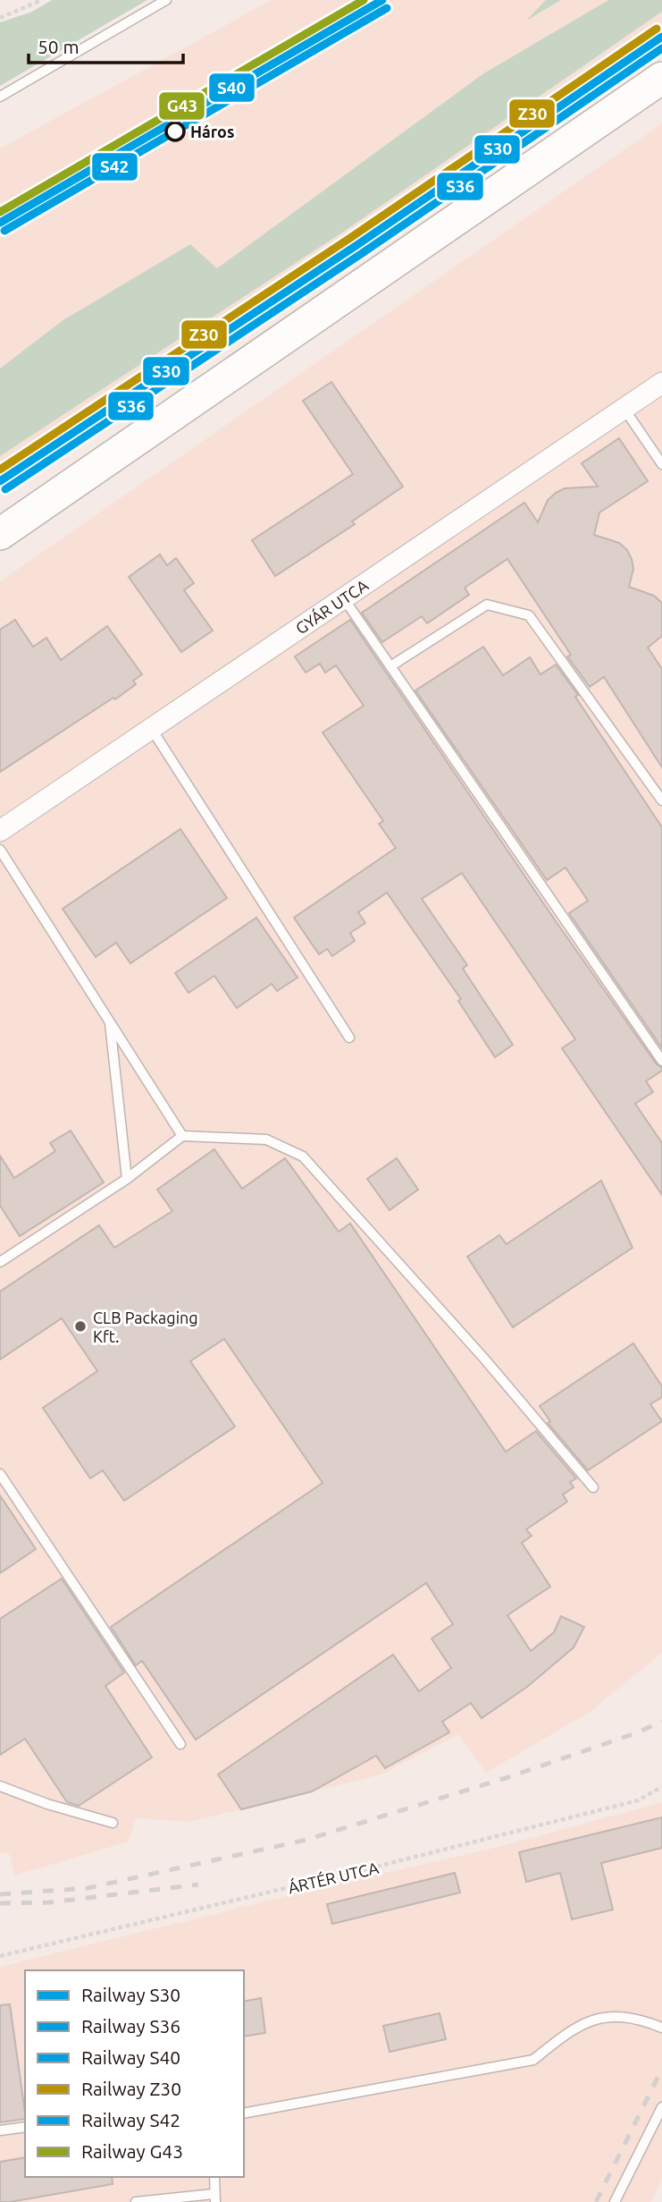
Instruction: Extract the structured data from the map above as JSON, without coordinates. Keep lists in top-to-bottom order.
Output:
{
  "streets": {
    "street": ["GYÁR UTCA"],
    "path": ["ÁRTÉR UTCA"]
  },
  "places": ["Háros", "CLB Packaging Kft."],
  "lines": [
    "rail line S40",
    "rail line G43",
    "rail line S42",
    "rail line Z30",
    "rail line S30",
    "rail line S36"
  ],
  "legend": [
    "Railway S30",
    "Railway S36",
    "Railway S40",
    "Railway Z30",
    "Railway S42",
    "Railway G43"
  ],
  "scale_bar": "50 m"
}
